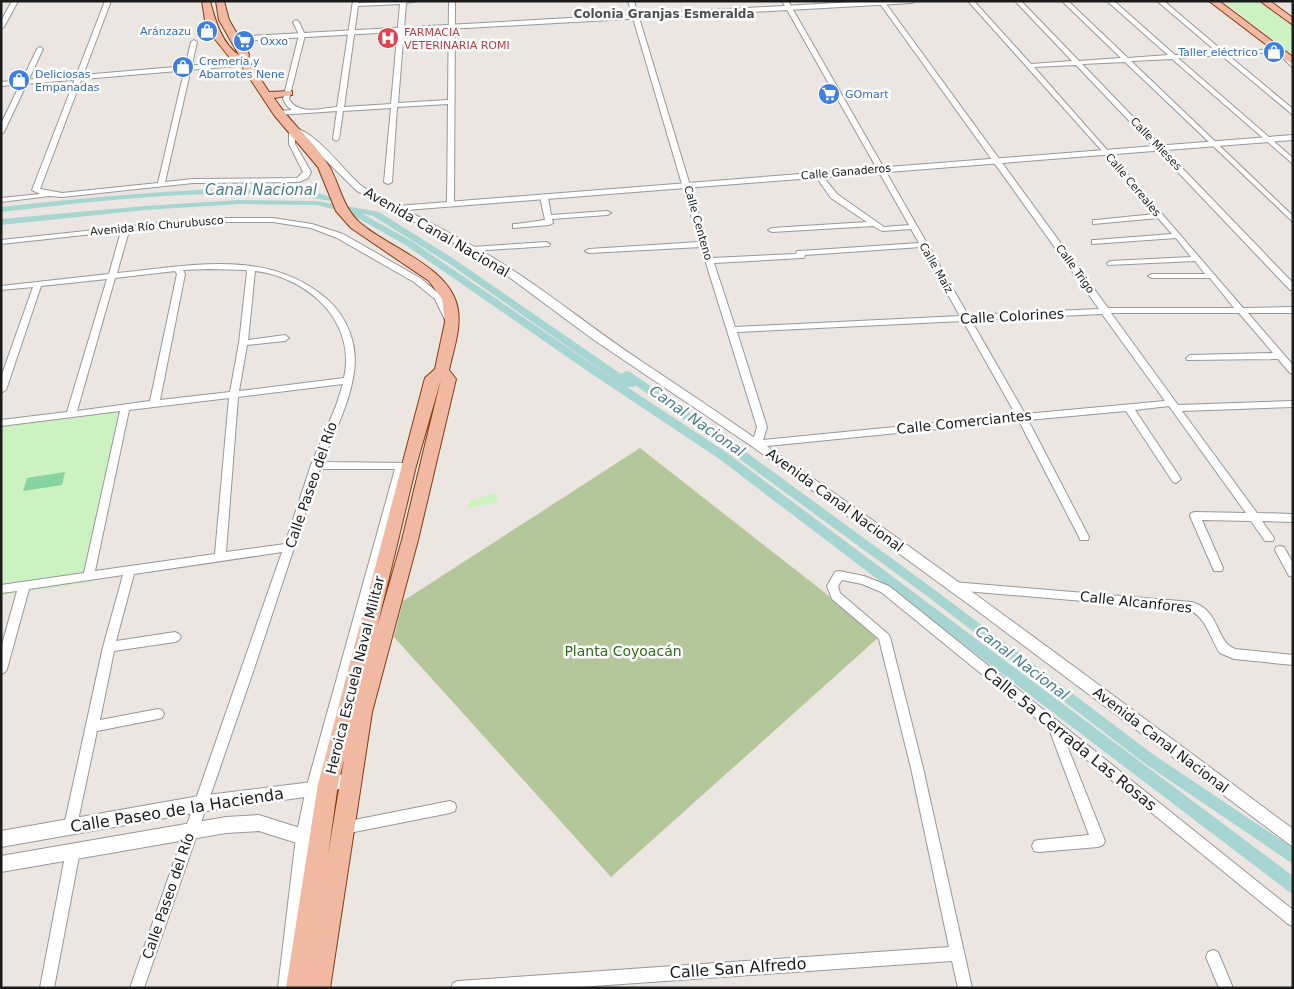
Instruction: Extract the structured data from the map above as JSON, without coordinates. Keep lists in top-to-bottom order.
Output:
{
  "streets": {
    "main road": ["Heroica Escuela Naval Militar"],
    "street": [
      "Calle Mieses",
      "Calle Ganaderos",
      "Calle Cereales",
      "Calle Centeno",
      "Avenida Río Churubusco",
      "Avenida Canal Nacional",
      "Calle Maíz",
      "Calle Trigo",
      "Calle Colorines",
      "Calle Comerciantes",
      "Calle Paseo del Río",
      "Calle Alcanfores",
      "Calle 5a Cerrada Las Rosas",
      "Calle Paseo de la Hacienda",
      "Calle San Alfredo"
    ]
  },
  "crossings": [
    ["Calle Mieses", "Calle Ganaderos"],
    ["Calle Ganaderos", "Calle Cereales"],
    ["Calle Ganaderos", "Calle Centeno"],
    ["Calle Ganaderos", "Avenida Canal Nacional"],
    ["Calle Ganaderos", "Calle Maíz"],
    ["Calle Ganaderos", "Calle Trigo"],
    ["Calle Cereales", "Calle Colorines"],
    ["Calle Centeno", "Avenida Canal Nacional"],
    ["Calle Centeno", "Calle Colorines"],
    ["Calle Centeno", "Calle Comerciantes"],
    ["Avenida Río Churubusco", "Heroica Escuela Naval Militar"],
    ["Avenida Canal Nacional", "Calle Comerciantes"],
    ["Avenida Canal Nacional", "Calle Alcanfores"],
    ["Avenida Canal Nacional", "Heroica Escuela Naval Militar"],
    ["Calle Maíz", "Calle Colorines"],
    ["Calle Maíz", "Calle Comerciantes"],
    ["Calle Trigo", "Calle Colorines"],
    ["Calle Trigo", "Calle Comerciantes"],
    ["Calle Paseo del Río", "Calle Paseo de la Hacienda"],
    ["Heroica Escuela Naval Militar", "Calle Paseo de la Hacienda"],
    ["Calle 5a Cerrada Las Rosas", "Calle San Alfredo"]
  ],
  "districts": ["Colonia Granjas Esmeralda"],
  "water": ["Canal Nacional"],
  "parks": ["Planta Coyoacán"],
  "places": {
    "shop": [
      "Aránzazu",
      "Taller eléctrico",
      "Cremería y Abarrotes Nene",
      "Deliciosas Empanadas"
    ],
    "hospital": ["FARMACIA VETERINARIA ROMI"],
    "supermarket": ["Oxxo", "GOmart"]
  }
}
